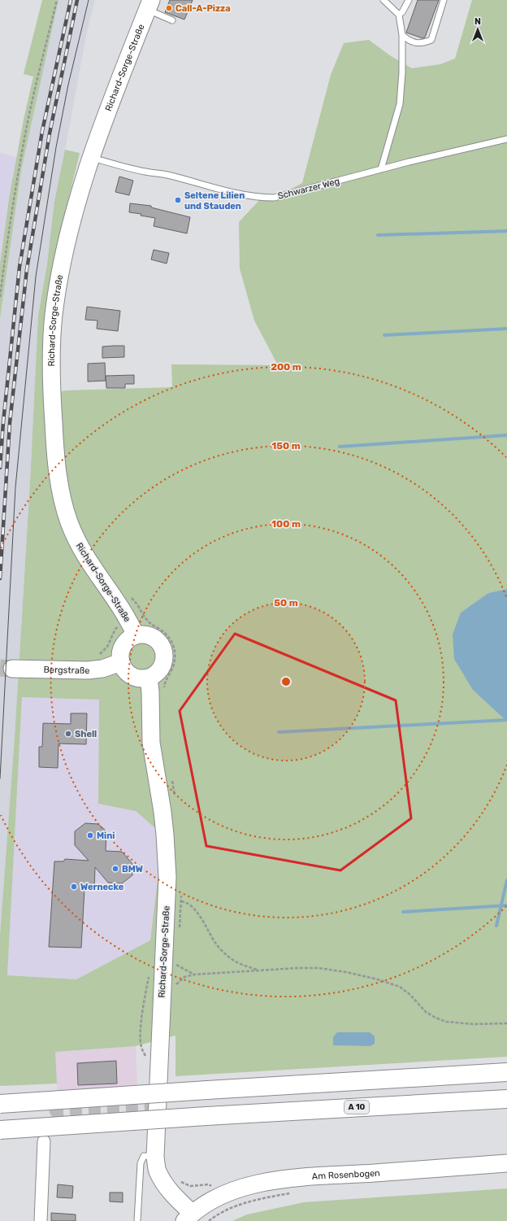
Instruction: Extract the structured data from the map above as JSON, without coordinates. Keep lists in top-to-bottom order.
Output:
{
  "streets": {
    "highway": ["A 10"],
    "main road": ["Richard-Sorge-Straße", "Bergstraße", "Am Rosenbogen"],
    "lane": ["Schwarzer Weg"]
  },
  "crossings": [
    ["Richard-Sorge-Straße", "Schwarzer Weg"],
    ["Richard-Sorge-Straße", "Am Rosenbogen"]
  ],
  "places": [
    "Call-A-Pizza",
    "Seltene Lilien und Stauden",
    "Shell",
    "Mini",
    "BMW",
    "Wernecke"
  ],
  "north": "top",
  "rings": [
    "200 m",
    "150 m",
    "100 m",
    "50 m"
  ]
}
